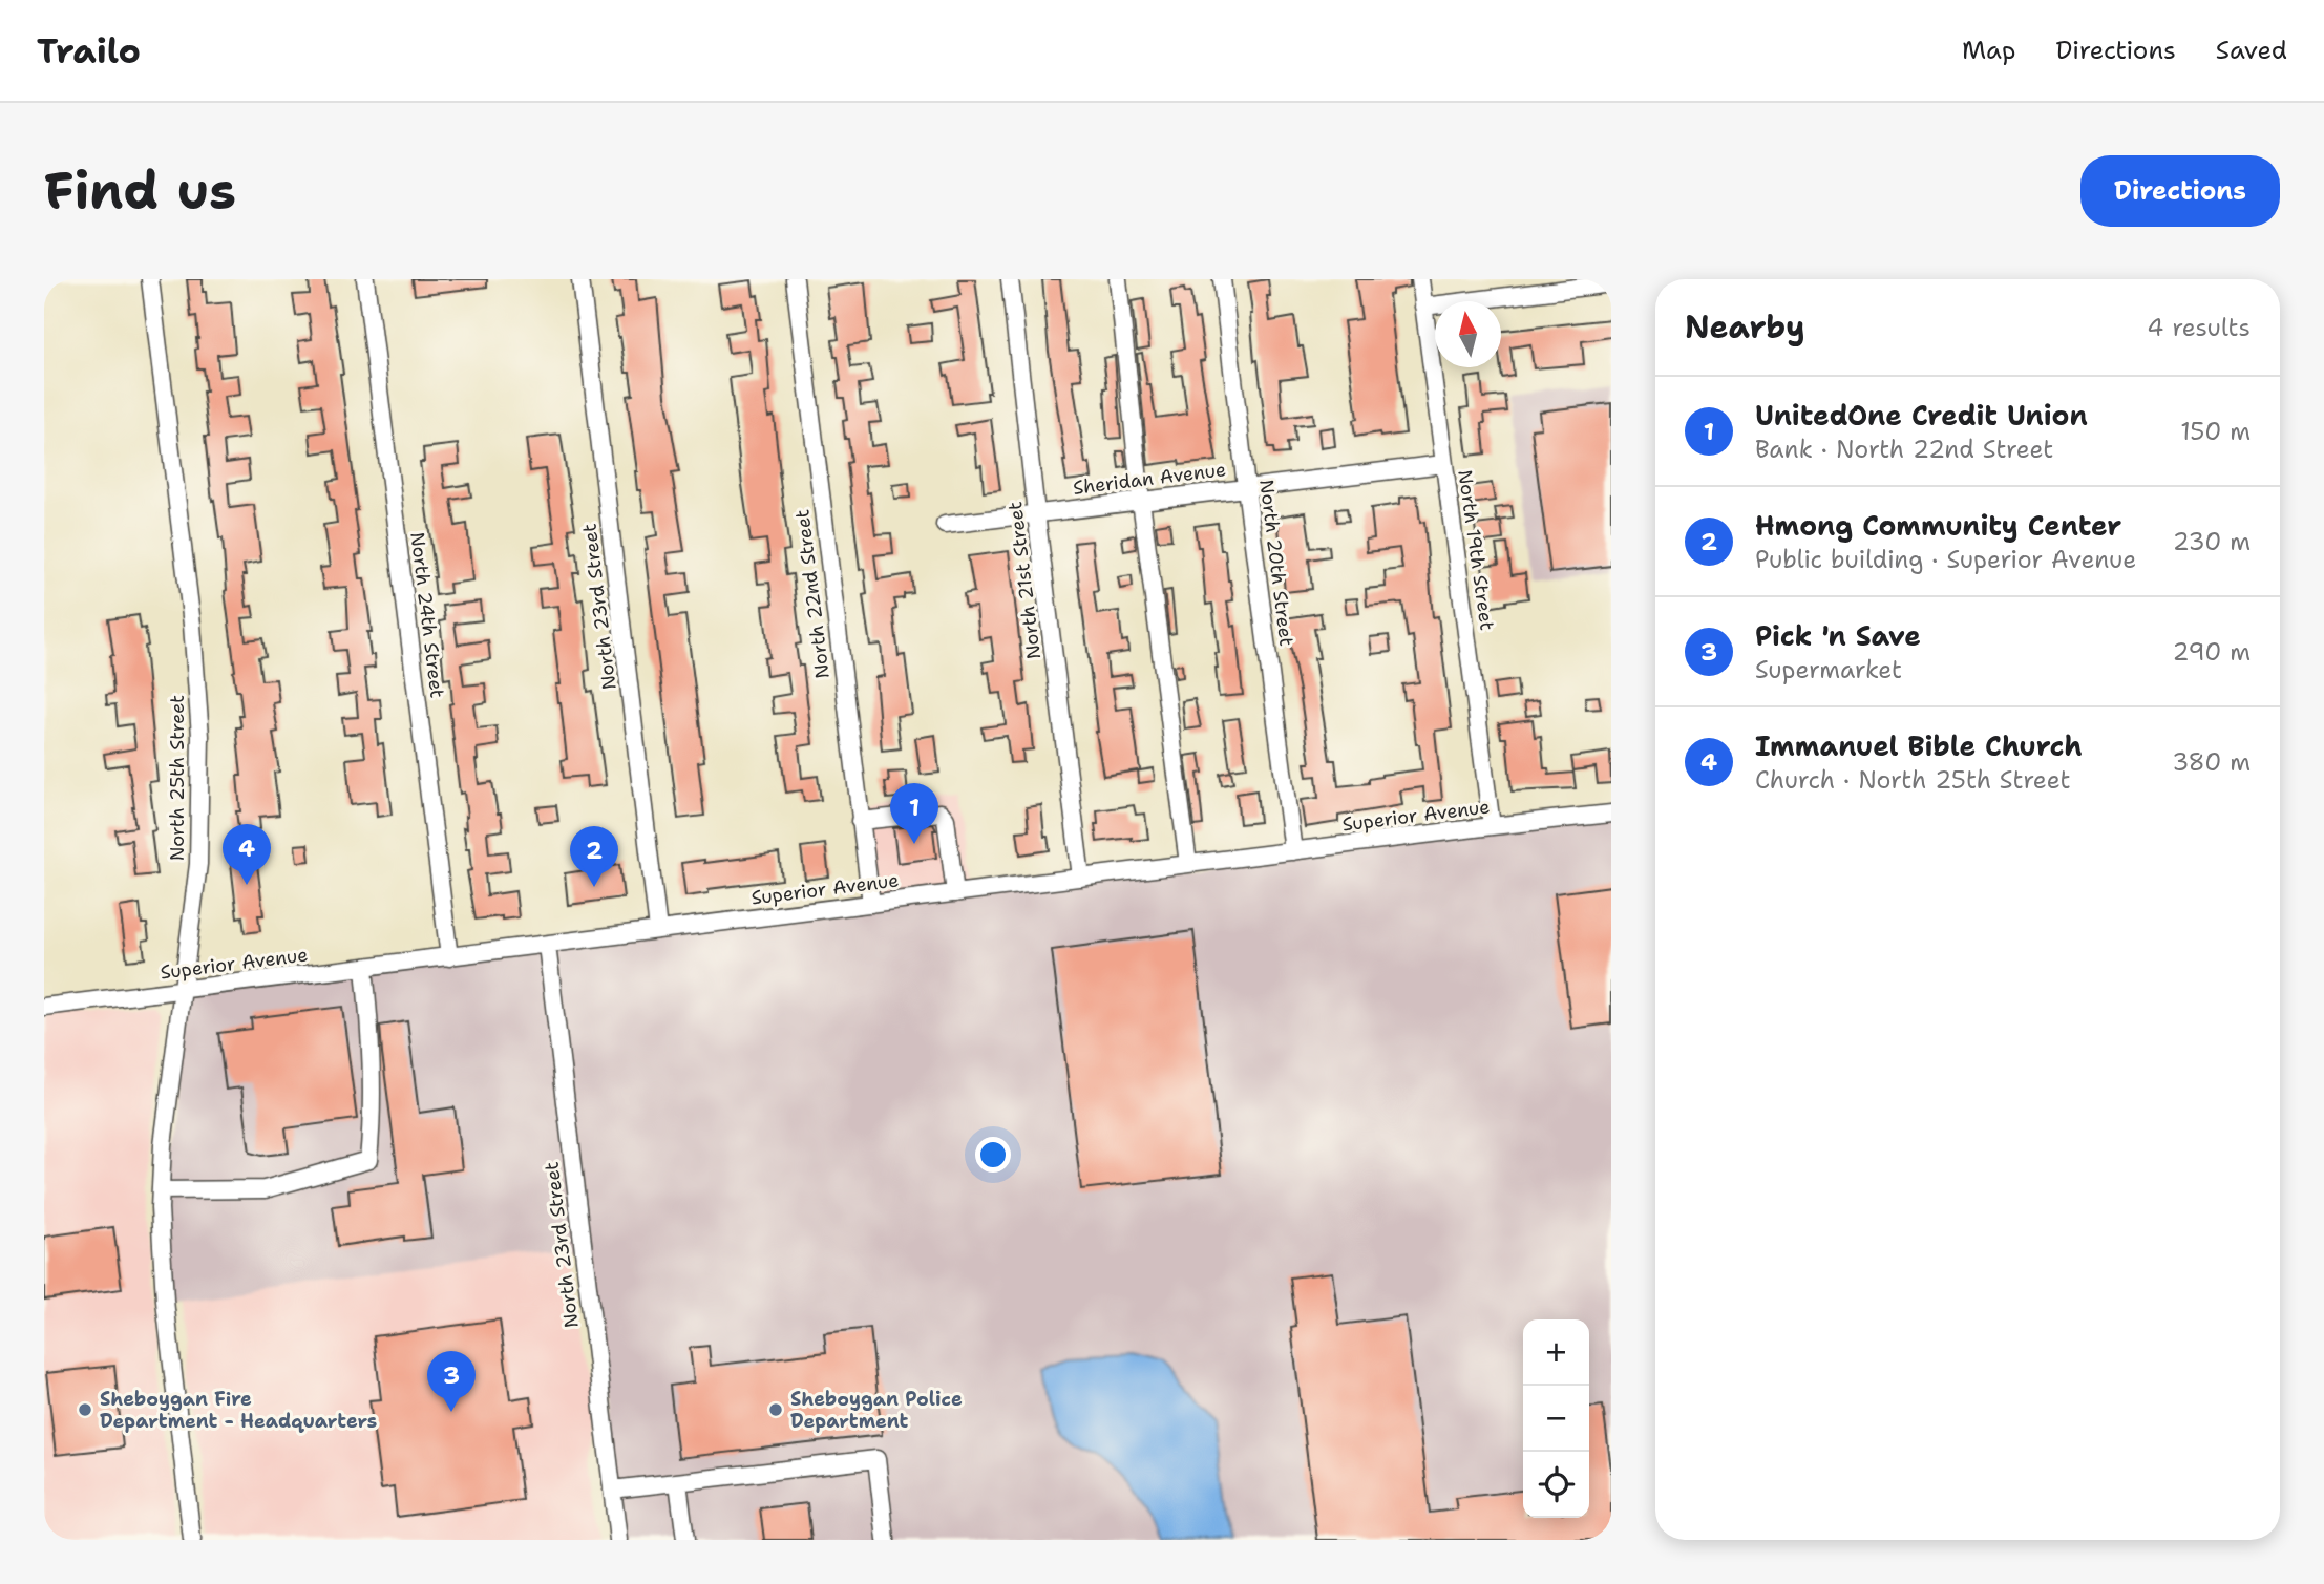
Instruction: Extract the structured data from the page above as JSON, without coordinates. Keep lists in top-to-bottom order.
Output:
{
  "streets": {
    "street": [
      "Sheridan Avenue",
      "North 19th Street",
      "North 20th Street",
      "North 21st Street",
      "North 22nd Street",
      "North 23rd Street",
      "North 24th Street",
      "North 25th Street",
      "Superior Avenue"
    ]
  },
  "crossings": [
    ["Sheridan Avenue", "North 19th Street"],
    ["Sheridan Avenue", "North 20th Street"],
    ["Sheridan Avenue", "North 21st Street"],
    ["North 19th Street", "Superior Avenue"],
    ["North 20th Street", "Superior Avenue"],
    ["North 21st Street", "Superior Avenue"],
    ["North 22nd Street", "Superior Avenue"],
    ["North 23rd Street", "Superior Avenue"],
    ["North 24th Street", "Superior Avenue"],
    ["North 25th Street", "Superior Avenue"]
  ],
  "places": ["Sheboygan Fire Department - Headquarters", "Sheboygan Police Department"],
  "north": "top",
  "page": {
    "header": "Trailo",
    "nav": ["Map", "Directions", "Saved"],
    "buttons": "Directions",
    "title": "Find us",
    "heading": ["Nearby", "4 results"],
    "list": [
      {
        "mark": "1",
        "name": "UnitedOne Credit Union",
        "note": "Bank · North 22nd Street",
        "value": "150 m"
      },
      {
        "mark": "2",
        "name": "Hmong Community Center",
        "note": "Public building · Superior Avenue",
        "value": "230 m"
      },
      {
        "mark": "3",
        "name": "Pick 'n Save",
        "note": "Supermarket",
        "value": "290 m"
      },
      {
        "mark": "4",
        "name": "Immanuel Bible Church",
        "note": "Church · North 25th Street",
        "value": "380 m"
      }
    ],
    "pins": [
      "1",
      "4",
      "2",
      "3"
    ],
    "map_buttons": ["+", "−"]
  }
}
